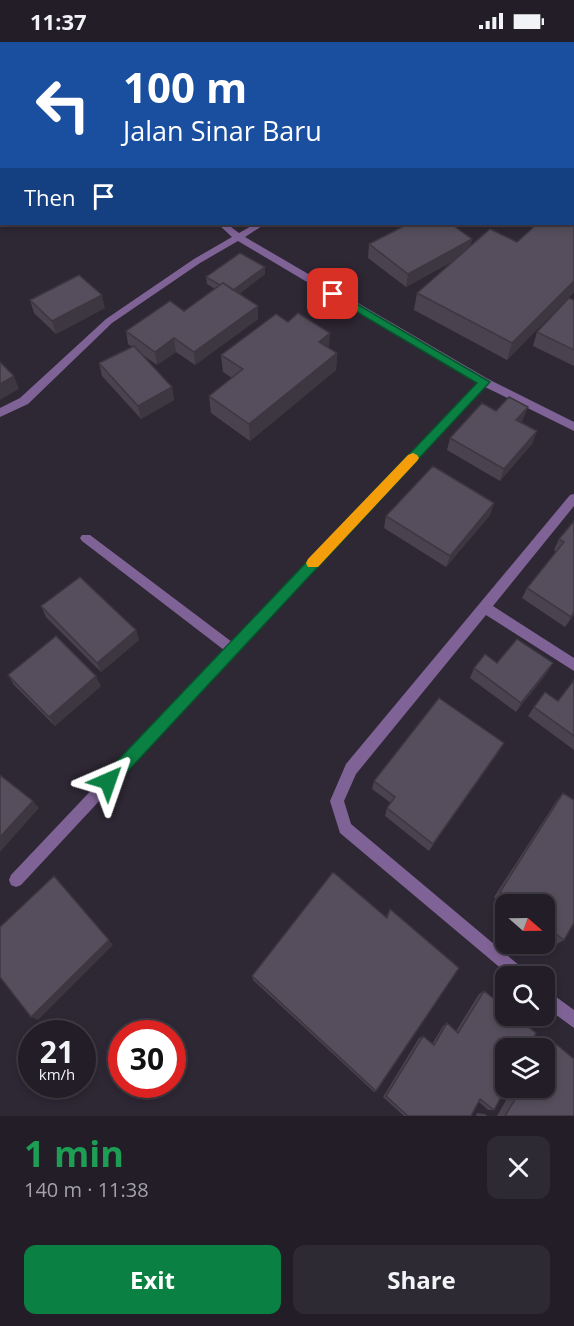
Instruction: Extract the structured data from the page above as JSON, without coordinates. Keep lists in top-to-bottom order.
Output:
{
  "north": "right",
  "page": {
    "status": "11:37",
    "turn": ["100 m", "Jalan Sinar Baru"],
    "then": "Then",
    "speed": "21 km/h",
    "limit": "30",
    "heading": ["1 min", "140 m · 11:38"],
    "buttons": ["Exit", "Share"]
  }
}
